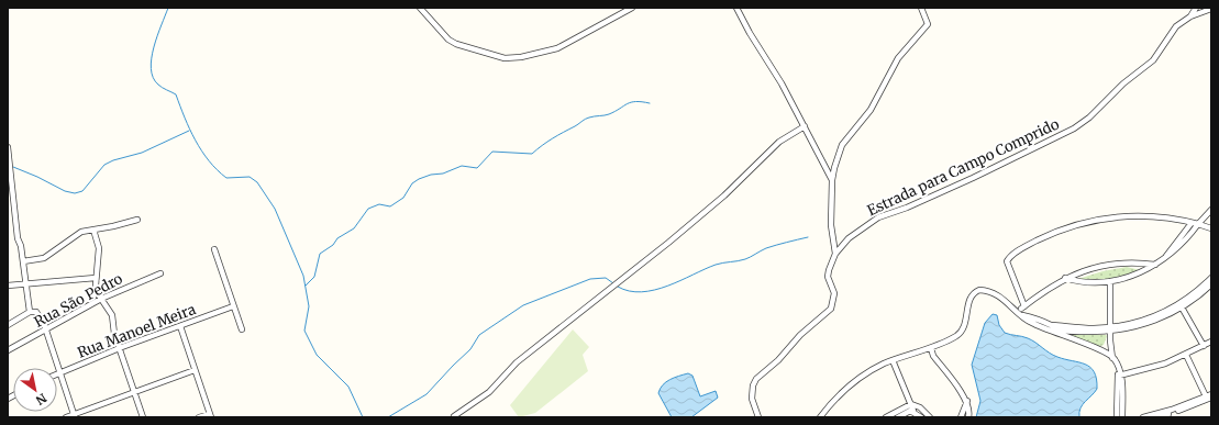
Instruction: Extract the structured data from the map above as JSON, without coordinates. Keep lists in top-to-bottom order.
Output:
{
  "streets": {
    "street": ["Estrada para Campo Comprido", "Rua São Pedro", "Rua Manoel Meira"]
  },
  "north": "bottom right"
}
